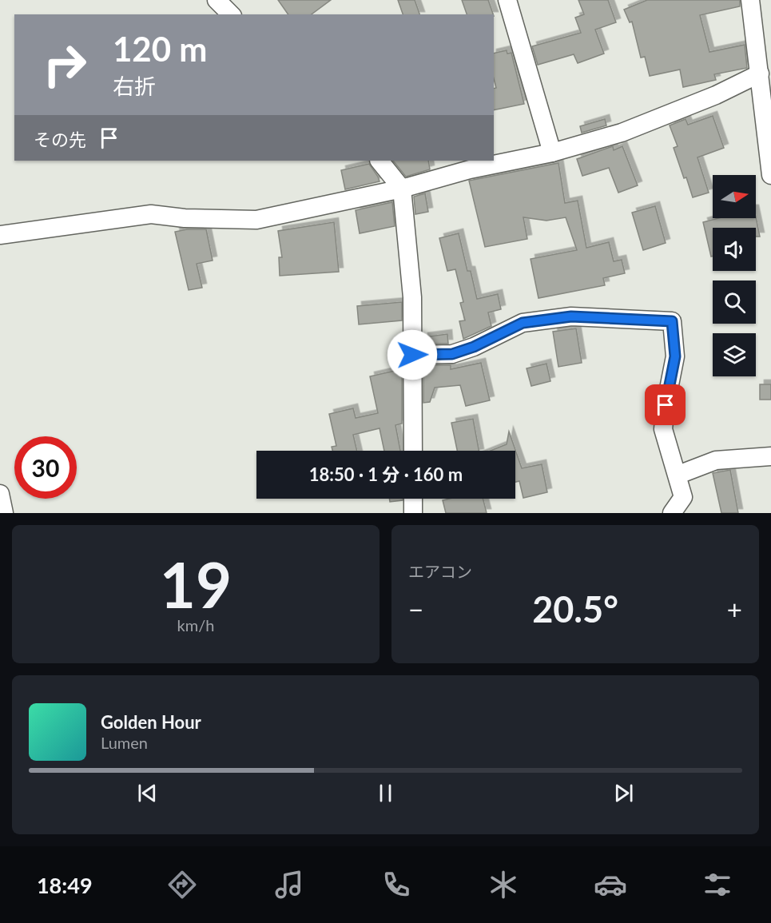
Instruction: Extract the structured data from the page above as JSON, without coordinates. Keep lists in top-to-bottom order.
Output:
{
  "north": "right",
  "page": {
    "turn": ["120 m", "右折"],
    "then": "その先",
    "limit": "30",
    "trip": "18:50 · 1 分 · 160 m",
    "tile": [
      ["19", "km/h"],
      "エアコン"
    ],
    "heat": ["−", "20.5°", "+"],
    "song": ["Golden Hour", "Lumen"],
    "tabs": "18:49"
  }
}
